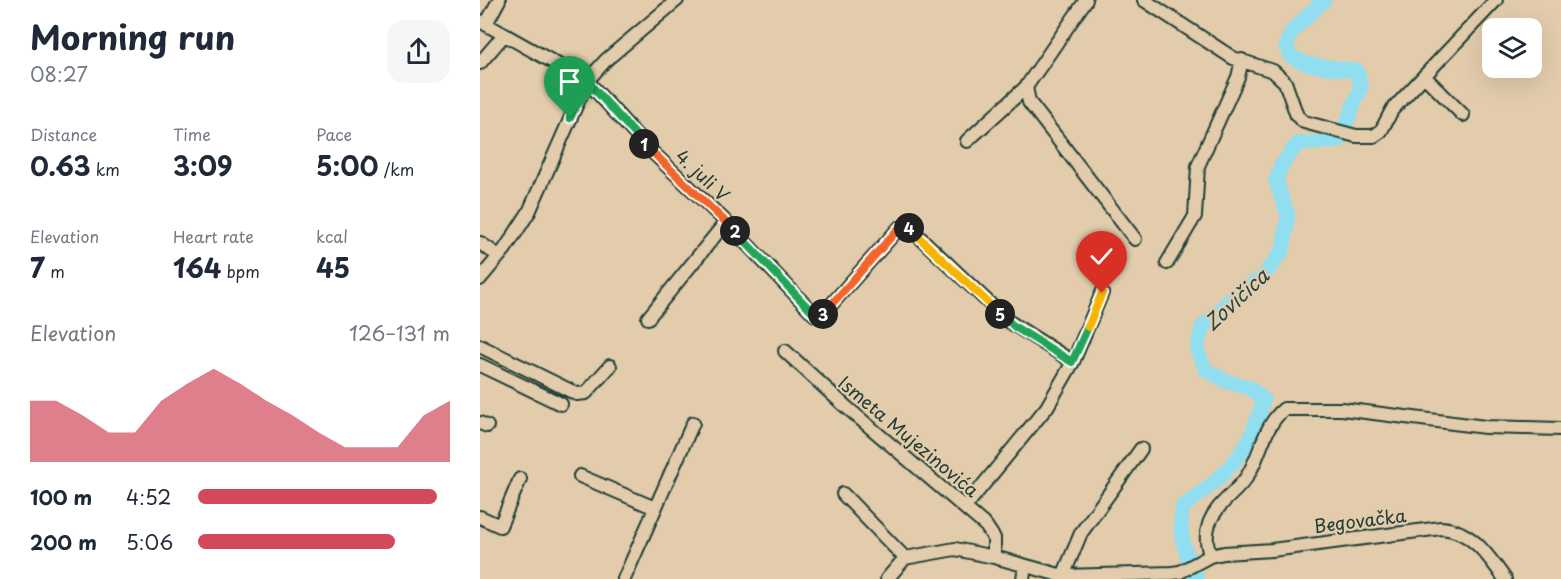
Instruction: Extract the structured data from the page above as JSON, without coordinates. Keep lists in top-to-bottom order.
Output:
{
  "streets": {
    "street": ["4. juli V", "Ismeta Mujezinovića", "Begovačka"]
  },
  "water": ["Zovičica"],
  "page": {
    "heading": ["Morning run", "08:27"],
    "stats": [
      ["Distance", "0.63 km"],
      ["Time", "3:09"],
      ["Pace", "5:00 /km"],
      ["Elevation", "7 m"],
      ["Heart rate", "164 bpm"],
      ["kcal", "45"]
    ],
    "pins": [
      "1",
      "4",
      "2",
      "3",
      "5"
    ],
    "chart": ["Elevation", "126–131 m"],
    "list": [
      {
        "name": "100 m",
        "note": "4:52"
      },
      {
        "name": "200 m",
        "note": "5:06"
      }
    ]
  }
}
